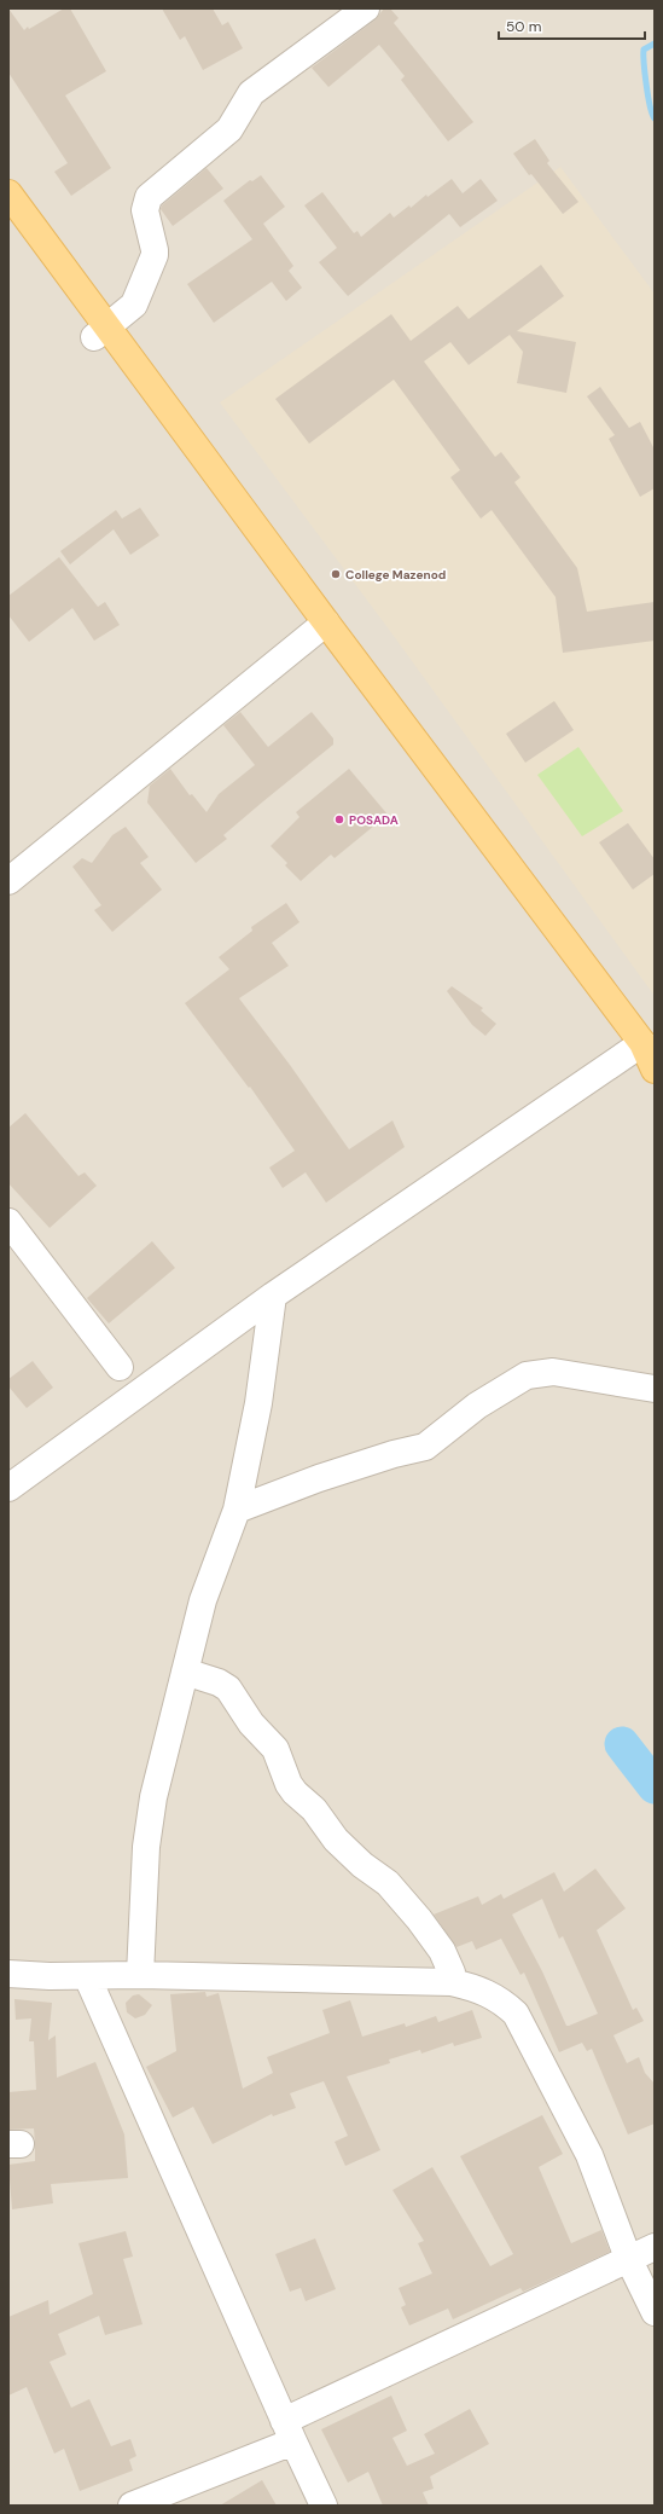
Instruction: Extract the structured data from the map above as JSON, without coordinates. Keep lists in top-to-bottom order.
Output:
{
  "places": ["College Mazenod", "POSADA"],
  "scale_bar": "50 m"
}
